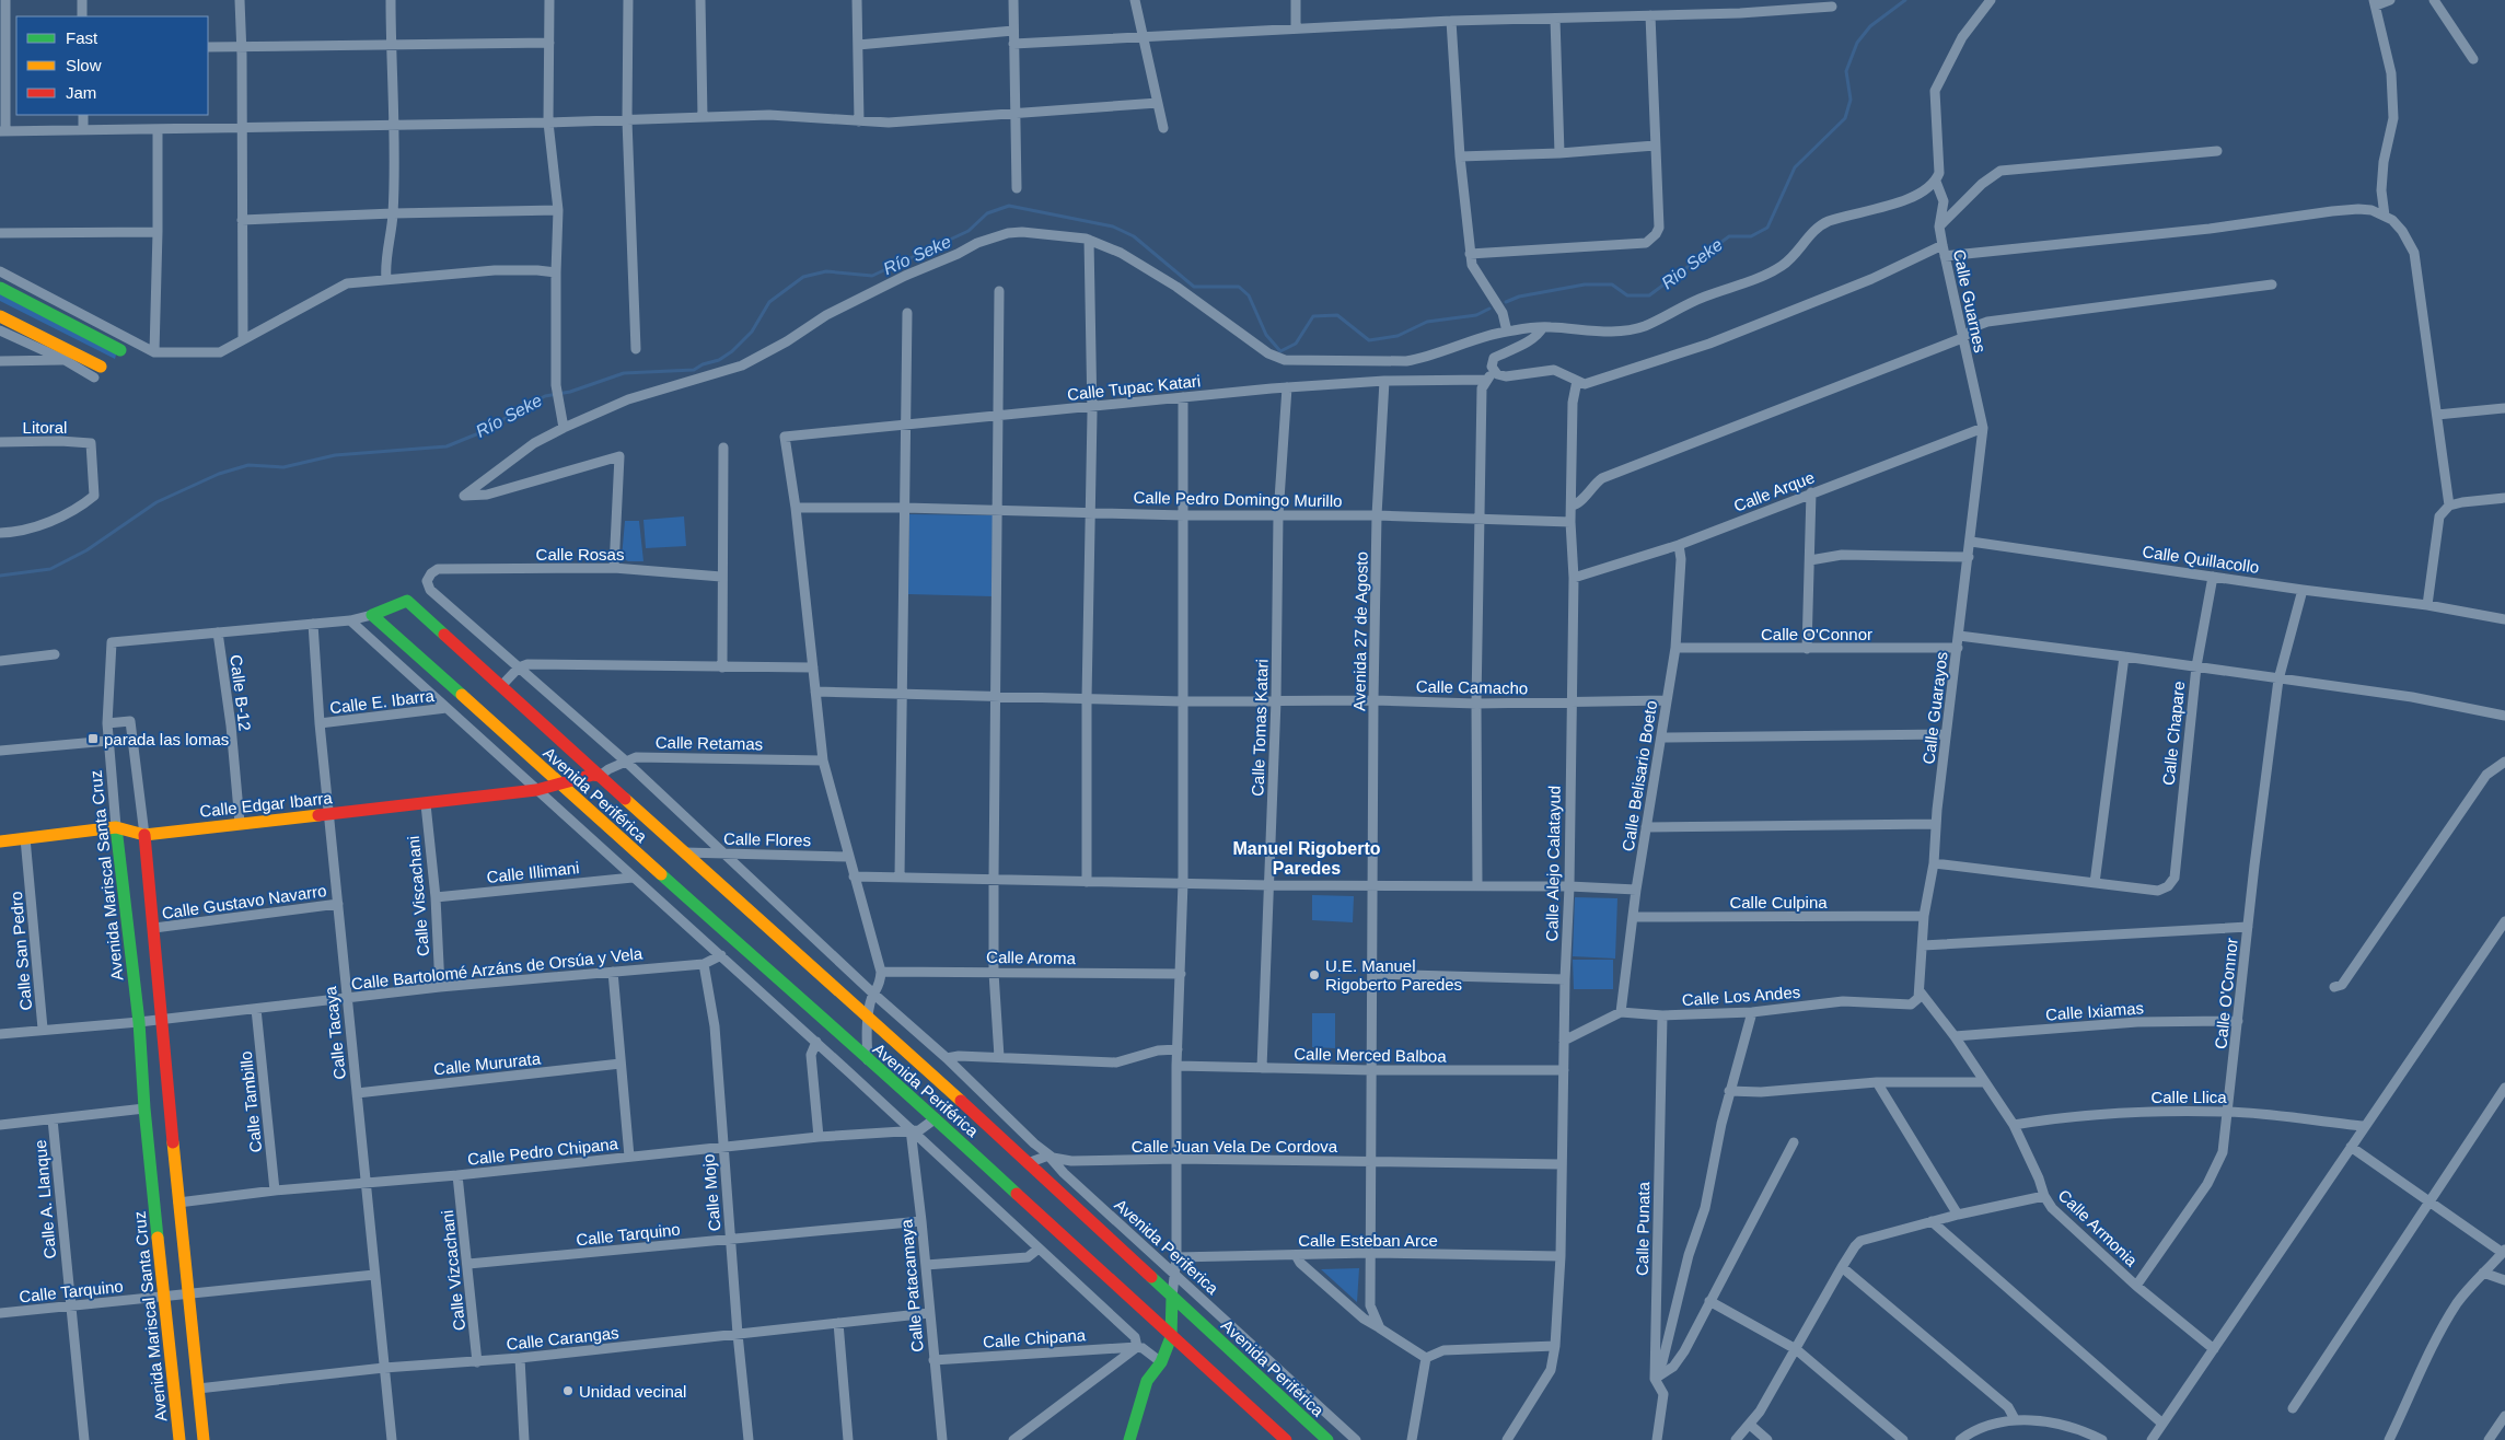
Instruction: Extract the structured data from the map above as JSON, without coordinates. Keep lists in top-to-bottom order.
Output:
{
  "streets": {
    "street": [
      "Calle Guarnes",
      "Calle Tupac Katari",
      "Litoral",
      "Calle Arque",
      "Calle Pedro Domingo Murillo",
      "Calle Rosas",
      "Calle Quillacollo",
      "Avenida 27 de Agosto",
      "Calle O'Connor",
      "Calle Camacho",
      "Calle B-12",
      "Calle E. Ibarra",
      "Calle Guarayos",
      "Calle Tomas Katari",
      "Calle Chapare",
      "Calle Retamas",
      "Calle Belisario Boeto",
      "Avenida Periférica",
      "Calle Edgar Ibarra",
      "Calle Flores",
      "Calle Alejo Calatayud",
      "Calle Illimani",
      "Avenida Mariscal Santa Cruz",
      "Calle Viscachani",
      "Calle Gustavo Navarro",
      "Calle Culpina",
      "Calle San Pedro",
      "Calle Aroma",
      "Calle Bartolomé Arzáns de Orsúa y Vela",
      "Calle Los Andes",
      "Calle Ixiamas",
      "Calle Tacaya",
      "Calle Merced Balboa",
      "Calle Mururata",
      "Calle Llica",
      "Calle Tambillo",
      "Calle Juan Vela De Cordova",
      "Calle Pedro Chipana",
      "Calle Mojo",
      "Calle A. Llanque",
      "Calle Armonia",
      "Calle Punata",
      "Calle Tarquino",
      "Calle Esteban Arce",
      "Avenida Periferica",
      "Calle Vizcachani",
      "Calle Patacamaya",
      "Calle Carangas",
      "Calle Chipana"
    ]
  },
  "crossings": [
    ["Calle Guarnes", "Calle Arque"],
    ["Calle Guarnes", "Calle Guarayos"],
    ["Calle Tupac Katari", "Calle Pedro Domingo Murillo"],
    ["Calle Tupac Katari", "Avenida 27 de Agosto"],
    ["Calle Tupac Katari", "Calle Tomas Katari"],
    ["Calle Arque", "Calle Guarayos"],
    ["Calle Arque", "Calle Belisario Boeto"],
    ["Calle Arque", "Calle Alejo Calatayud"],
    ["Calle Pedro Domingo Murillo", "Avenida 27 de Agosto"],
    ["Calle Pedro Domingo Murillo", "Calle Tomas Katari"],
    ["Calle Pedro Domingo Murillo", "Calle Alejo Calatayud"],
    ["Calle Quillacollo", "Calle O'Connor"],
    ["Calle Quillacollo", "Calle Guarayos"],
    ["Calle Quillacollo", "Calle Chapare"],
    ["Avenida 27 de Agosto", "Calle Camacho"],
    ["Avenida 27 de Agosto", "Calle Merced Balboa"],
    ["Avenida 27 de Agosto", "Calle Juan Vela De Cordova"],
    ["Avenida 27 de Agosto", "Calle Esteban Arce"],
    ["Calle O'Connor", "Calle Guarayos"],
    ["Calle O'Connor", "Calle Belisario Boeto"],
    ["Calle O'Connor", "Calle Ixiamas"],
    ["Calle O'Connor", "Calle Llica"],
    ["Calle O'Connor", "Calle Armonia"],
    ["Calle Camacho", "Calle Tomas Katari"],
    ["Calle Camacho", "Calle Belisario Boeto"],
    ["Calle Camacho", "Calle Alejo Calatayud"],
    ["Calle B-12", "Calle Edgar Ibarra"],
    ["Calle B-12", "Avenida Mariscal Santa Cruz"],
    ["Calle E. Ibarra", "Calle Tacaya"],
    ["Calle Guarayos", "Calle Culpina"],
    ["Calle Guarayos", "Calle Los Andes"],
    ["Calle Guarayos", "Calle Armonia"],
    ["Calle Tomas Katari", "Calle Merced Balboa"],
    ["Calle Retamas", "Avenida Periférica"],
    ["Calle Retamas", "Calle Edgar Ibarra"],
    ["Calle Belisario Boeto", "Calle Culpina"],
    ["Calle Belisario Boeto", "Calle Los Andes"],
    ["Avenida Periférica", "Calle Edgar Ibarra"],
    ["Avenida Periférica", "Calle Flores"],
    ["Avenida Periférica", "Calle Pedro Chipana"],
    ["Calle Edgar Ibarra", "Avenida Mariscal Santa Cruz"],
    ["Calle Edgar Ibarra", "Calle Viscachani"],
    ["Calle Edgar Ibarra", "Calle San Pedro"],
    ["Calle Edgar Ibarra", "Calle Tacaya"],
    ["Calle Alejo Calatayud", "Calle Merced Balboa"],
    ["Calle Alejo Calatayud", "Calle Juan Vela De Cordova"],
    ["Calle Alejo Calatayud", "Calle Esteban Arce"],
    ["Calle Illimani", "Calle Viscachani"],
    ["Avenida Mariscal Santa Cruz", "Calle Bartolomé Arzáns de Orsúa y Vela"],
    ["Avenida Mariscal Santa Cruz", "Calle Tarquino"],
    ["Calle Viscachani", "Calle Bartolomé Arzáns de Orsúa y Vela"],
    ["Calle Gustavo Navarro", "Calle Tacaya"],
    ["Calle San Pedro", "Calle Bartolomé Arzáns de Orsúa y Vela"],
    ["Calle Bartolomé Arzáns de Orsúa y Vela", "Calle Tacaya"],
    ["Calle Bartolomé Arzáns de Orsúa y Vela", "Calle Tambillo"],
    ["Calle Bartolomé Arzáns de Orsúa y Vela", "Calle Mojo"],
    ["Calle Los Andes", "Calle Armonia"],
    ["Calle Los Andes", "Calle Punata"],
    ["Calle Ixiamas", "Calle Armonia"],
    ["Calle Tacaya", "Calle Mururata"],
    ["Calle Tacaya", "Calle Pedro Chipana"],
    ["Calle Tacaya", "Calle Tarquino"],
    ["Calle Tacaya", "Calle Carangas"],
    ["Calle Llica", "Calle Armonia"],
    ["Calle Tambillo", "Calle Pedro Chipana"],
    ["Calle Juan Vela De Cordova", "Avenida Periferica"],
    ["Calle Pedro Chipana", "Calle Mojo"],
    ["Calle Pedro Chipana", "Calle Vizcachani"],
    ["Calle Pedro Chipana", "Calle Patacamaya"],
    ["Calle Mojo", "Calle Tarquino"],
    ["Calle Mojo", "Calle Carangas"],
    ["Calle A. Llanque", "Calle Tarquino"],
    ["Calle Tarquino", "Calle Vizcachani"],
    ["Calle Tarquino", "Calle Patacamaya"],
    ["Calle Vizcachani", "Calle Carangas"],
    ["Calle Patacamaya", "Calle Carangas"],
    ["Calle Patacamaya", "Calle Chipana"]
  ],
  "districts": ["Manuel Rigoberto Paredes"],
  "water": ["Río Seke", "Rio Seke"],
  "places": {
    "transit": ["parada las lomas"],
    "other": ["U.E. Manuel Rigoberto Paredes", "Unidad vecinal"]
  },
  "legend": ["Fast", "Slow", "Jam"]
}
